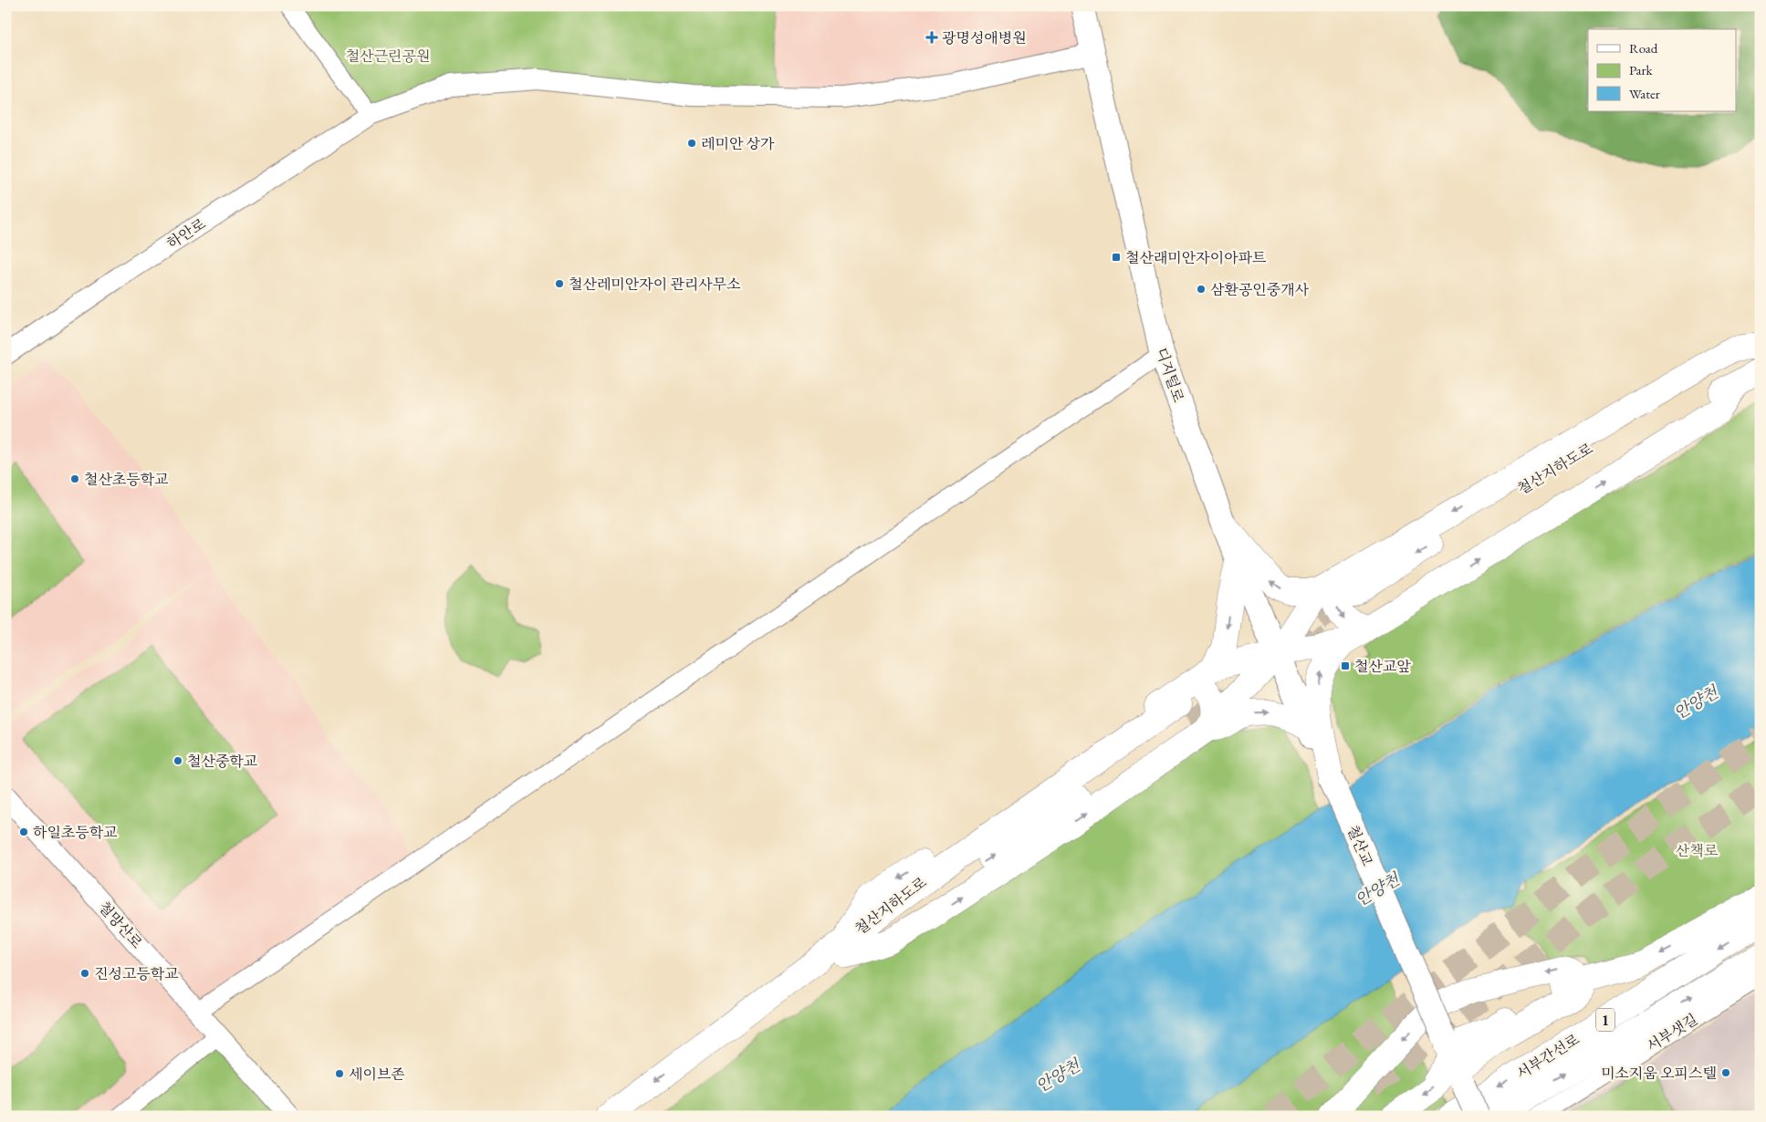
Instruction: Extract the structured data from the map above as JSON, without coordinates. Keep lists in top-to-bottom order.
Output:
{
  "streets": {
    "main road": [
      "디지털로",
      "철산지하도로",
      "철산교",
      "1",
      "서부간선로"
    ],
    "street": ["하안로", "철망산로", "서부샛길"]
  },
  "crossings": [
    ["하안로", "디지털로"]
  ],
  "water": ["안양천"],
  "parks": ["철산근린공원", "산책로"],
  "places": {
    "health": ["광명성애병원"],
    "other": [
      "레미안 상가",
      "철산레미안자이 관리사무소",
      "삼환공인중개사",
      "철산초등학교",
      "철산중학교",
      "하일초등학교",
      "진성고등학교",
      "미소지움 오피스텔",
      "세이브존"
    ],
    "transit": ["철산래미안자이아파트", "철산교앞"]
  },
  "legend": ["Road", "Park", "Water"]
}
